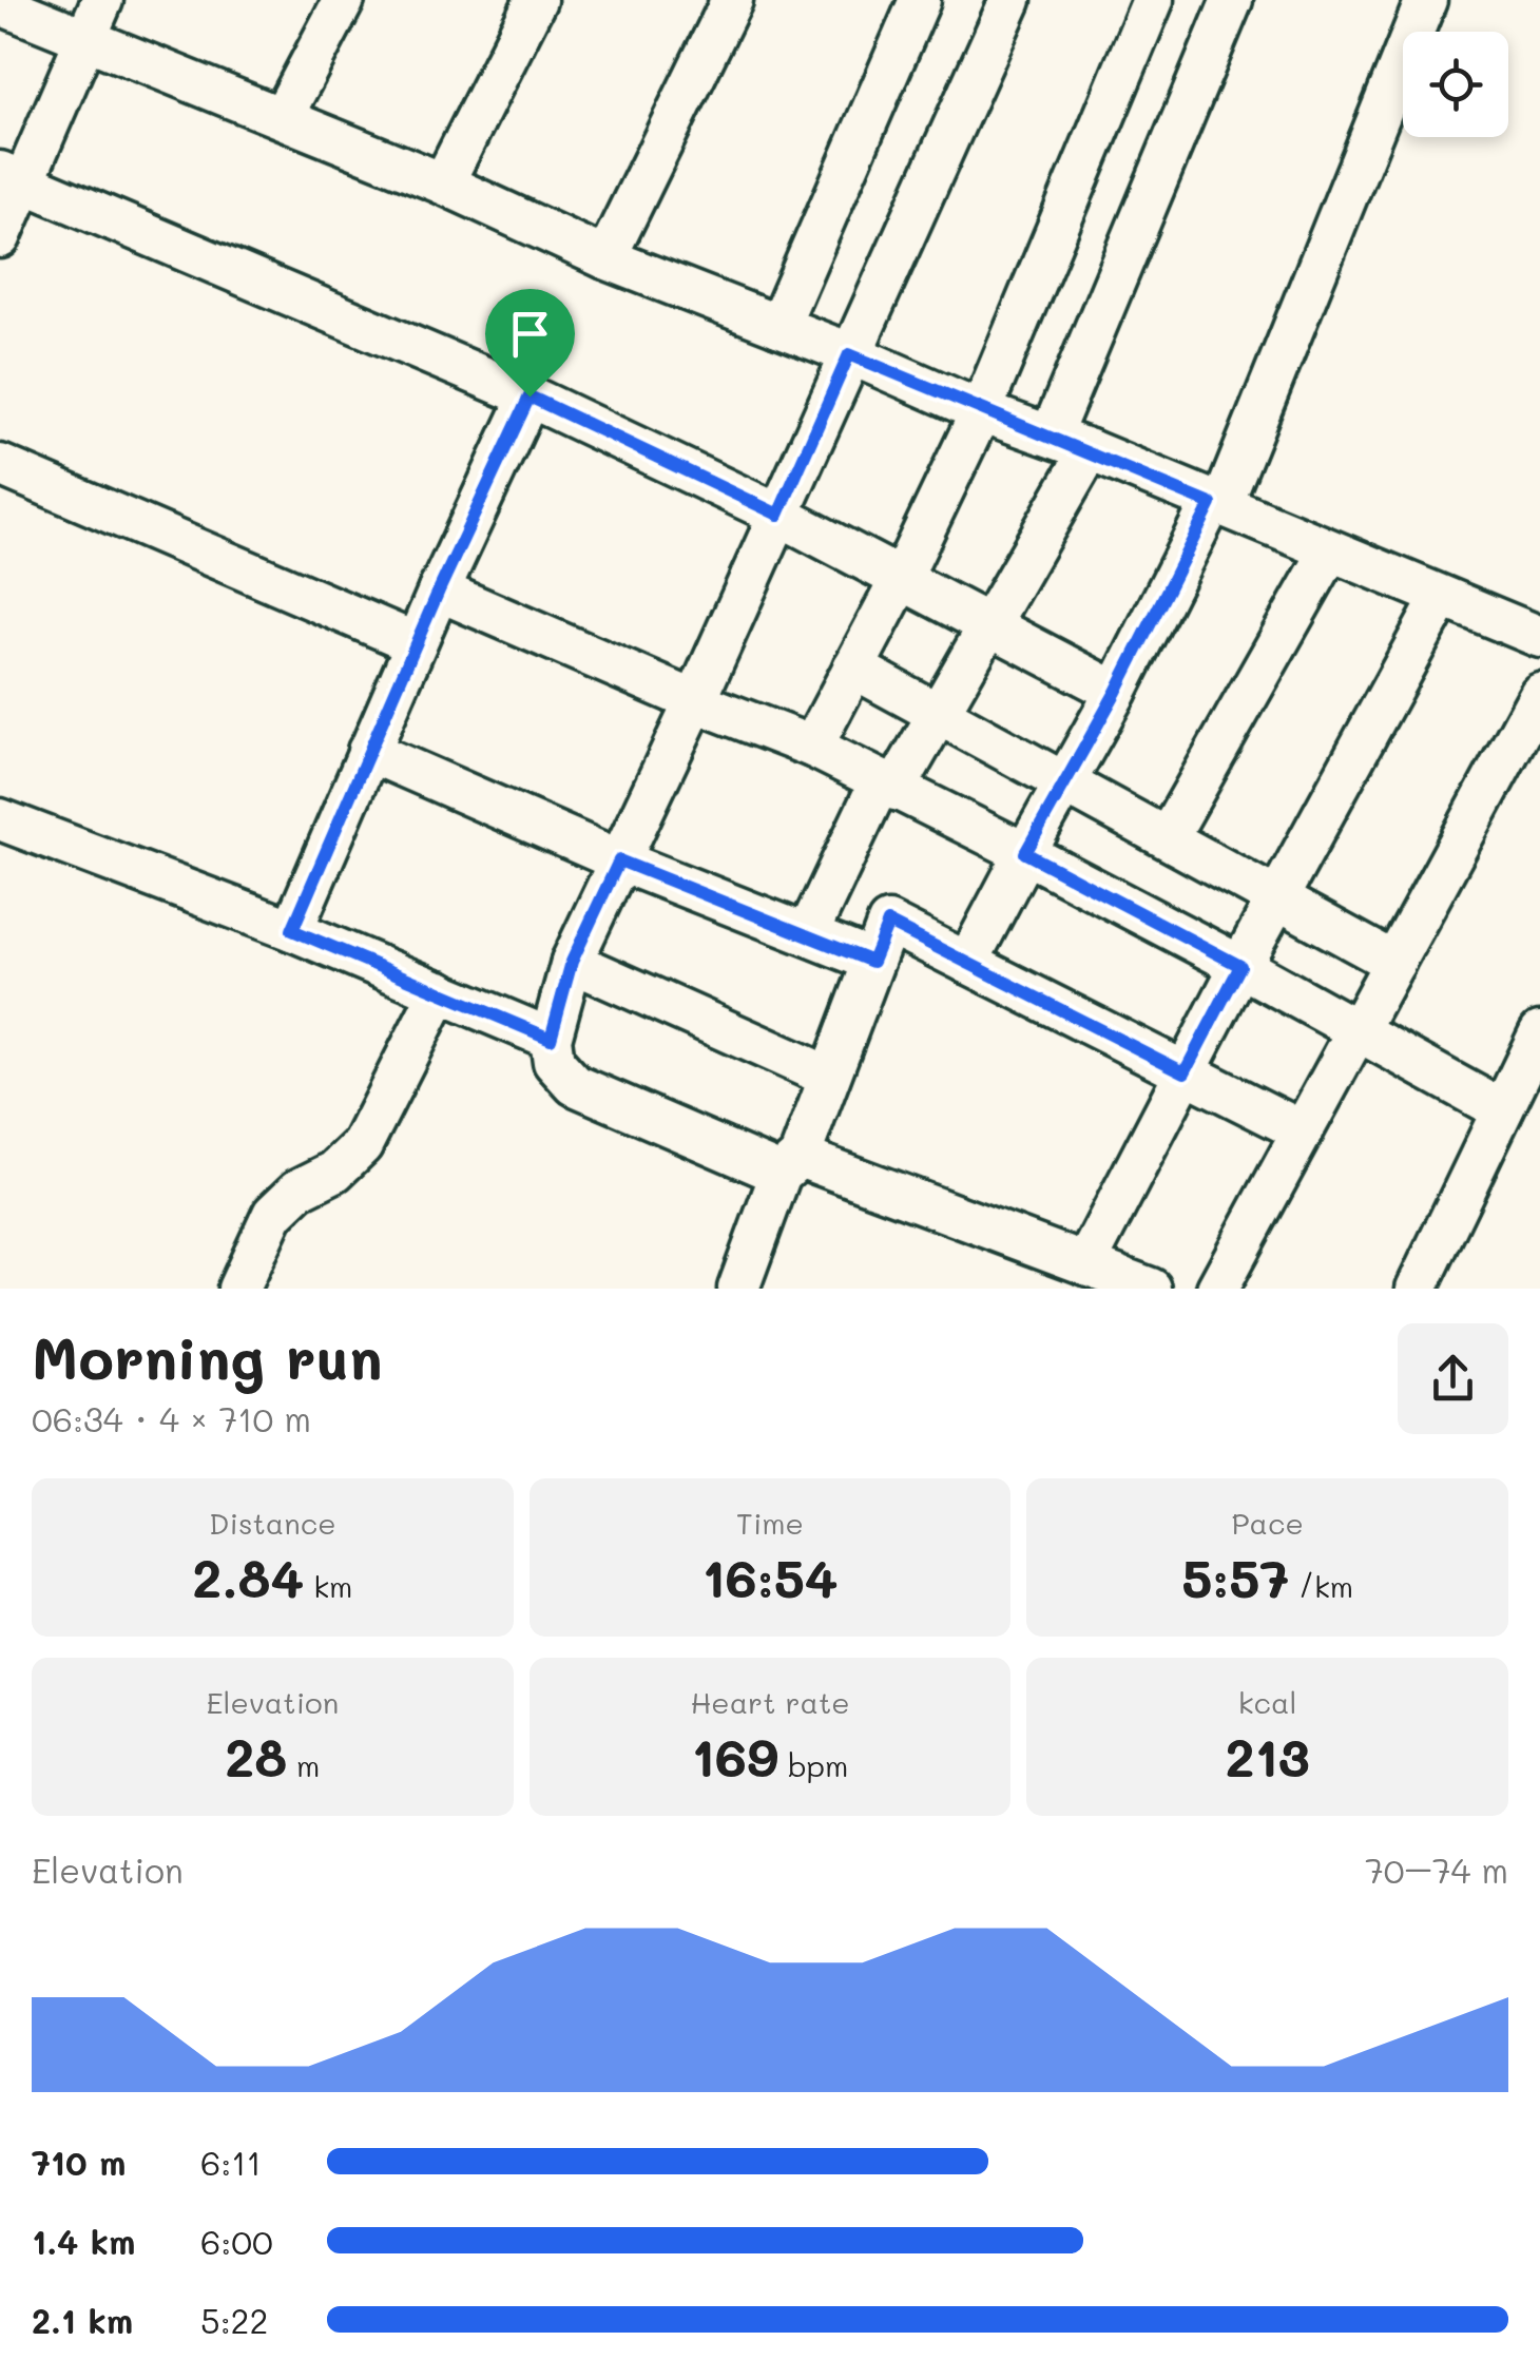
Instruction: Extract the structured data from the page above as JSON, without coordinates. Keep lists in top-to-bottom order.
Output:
{
  "page": {
    "heading": ["Morning run", "06:34 · 4 × 710 m"],
    "stats": [
      ["Distance", "2.84 km"],
      ["Time", "16:54"],
      ["Pace", "5:57 /km"],
      ["Elevation", "28 m"],
      ["Heart rate", "169 bpm"],
      ["kcal", "213"]
    ],
    "chart": ["Elevation", "70–74 m"],
    "list": [
      {
        "name": "710 m",
        "note": "6:11"
      },
      {
        "name": "1.4 km",
        "note": "6:00"
      },
      {
        "name": "2.1 km",
        "note": "5:22"
      }
    ]
  }
}
